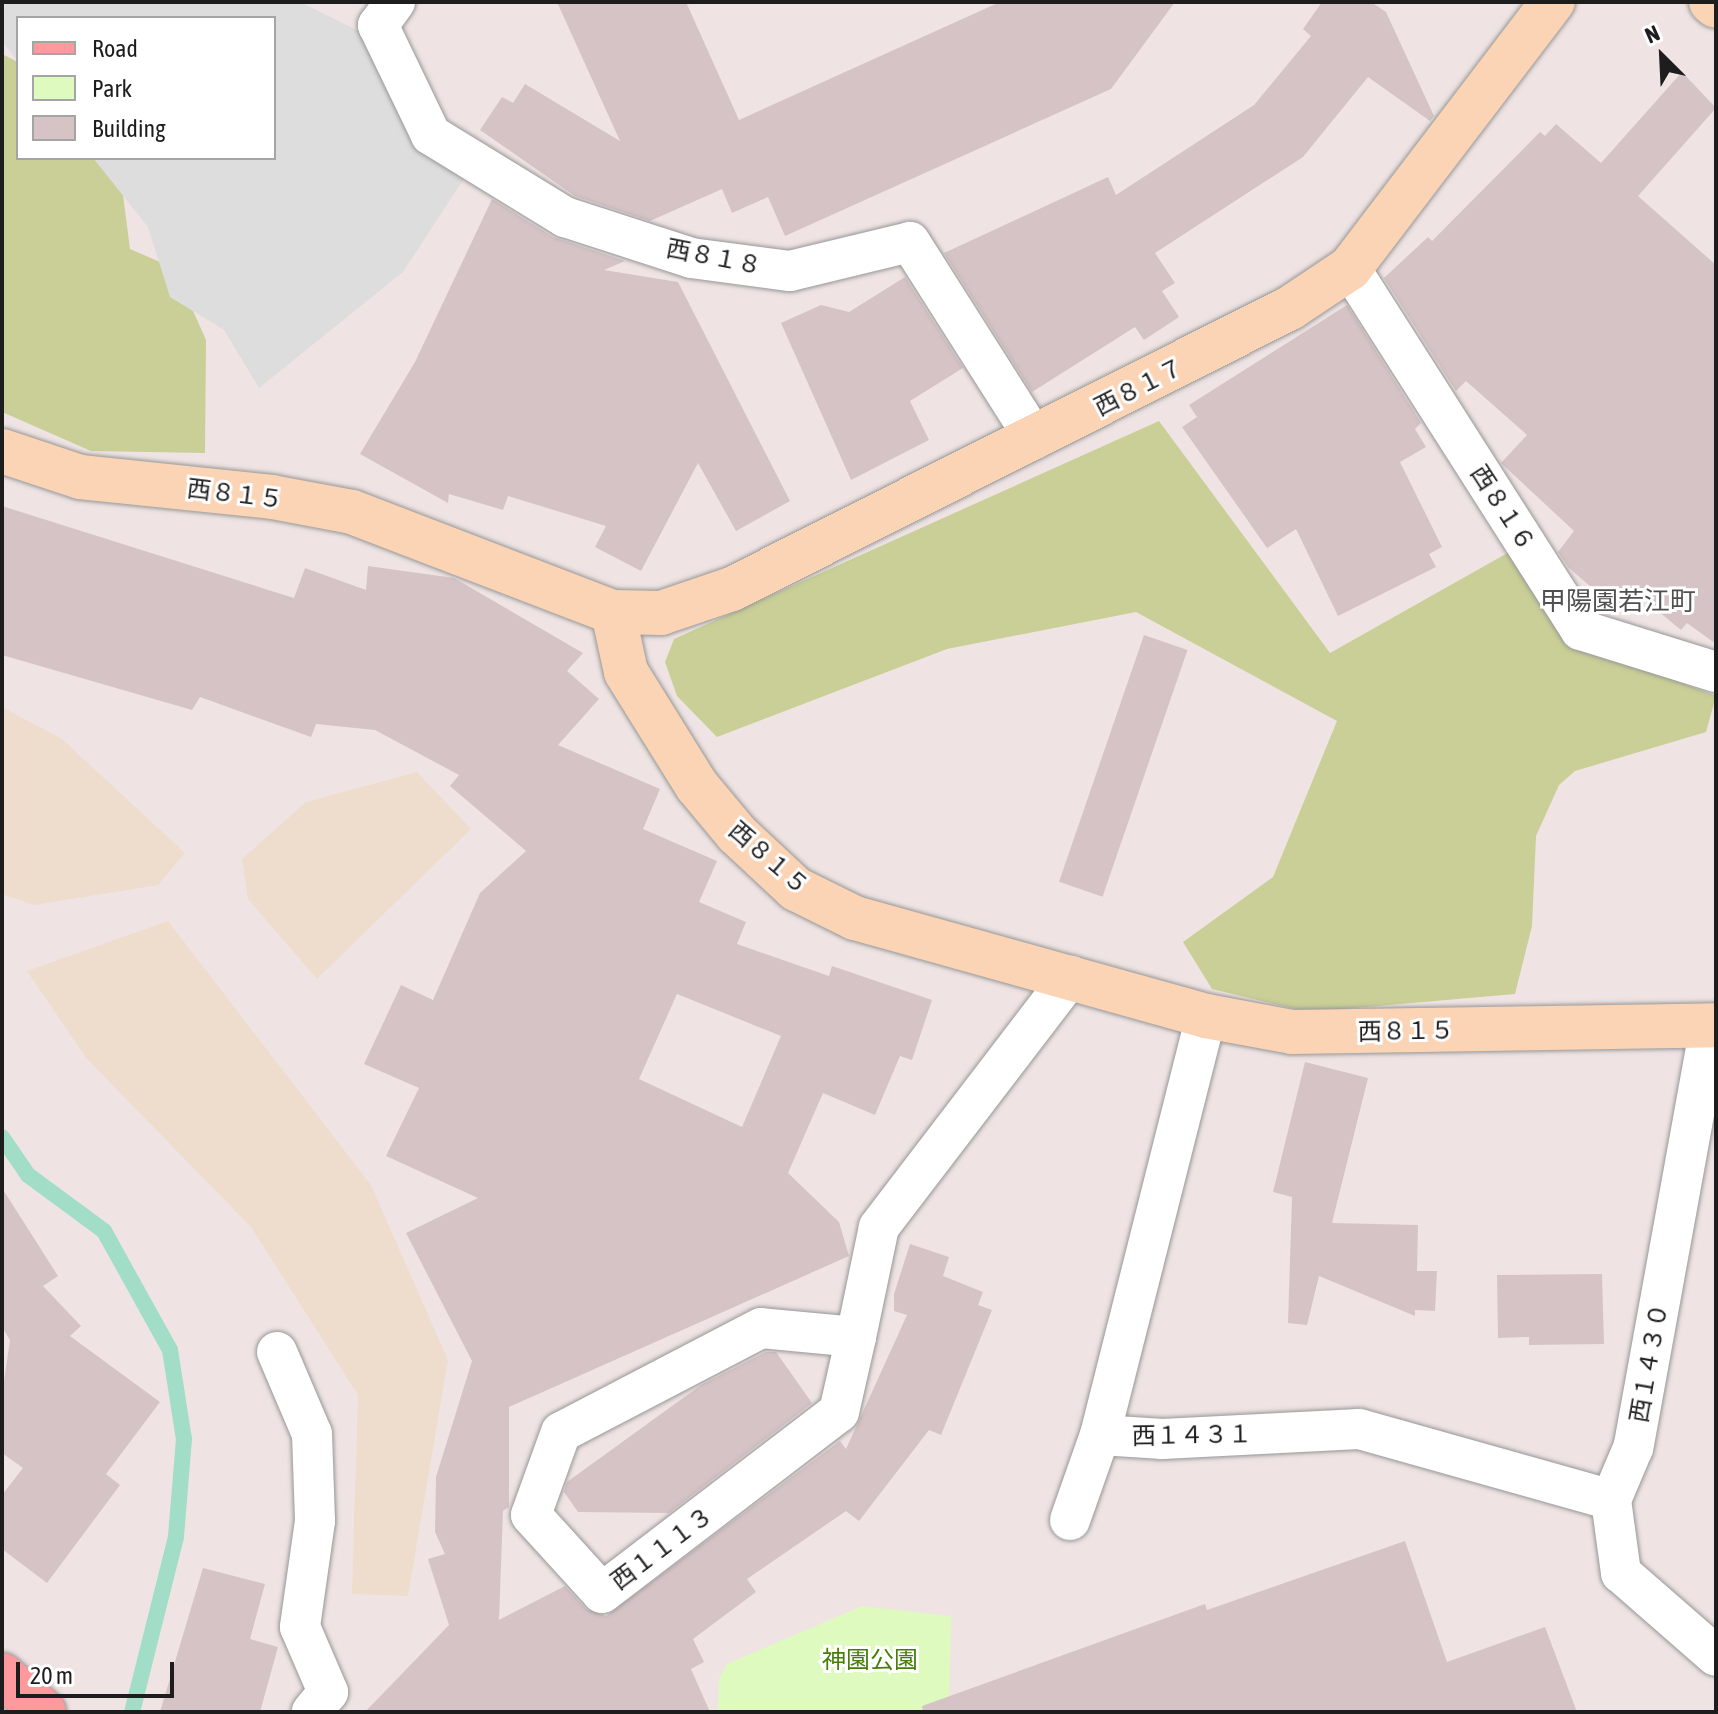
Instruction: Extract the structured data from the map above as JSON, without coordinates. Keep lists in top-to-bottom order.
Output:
{
  "streets": {
    "street": [
      "西８１８",
      "西８１７",
      "西８１５",
      "西８１６",
      "西１４３０",
      "西１４３１",
      "西１１１３"
    ]
  },
  "crossings": [
    ["西８１８", "西８１７"],
    ["西８１７", "西８１５"],
    ["西８１７", "西８１６"],
    ["西８１５", "西１４３０"],
    ["西８１５", "西１４３１"],
    ["西８１５", "西１１１３"],
    ["西１４３０", "西１４３１"]
  ],
  "districts": ["甲陽園若江町"],
  "parks": ["神園公園"],
  "legend": ["Road", "Park", "Building"],
  "scale_bar": "20 m",
  "north": "top left"
}
